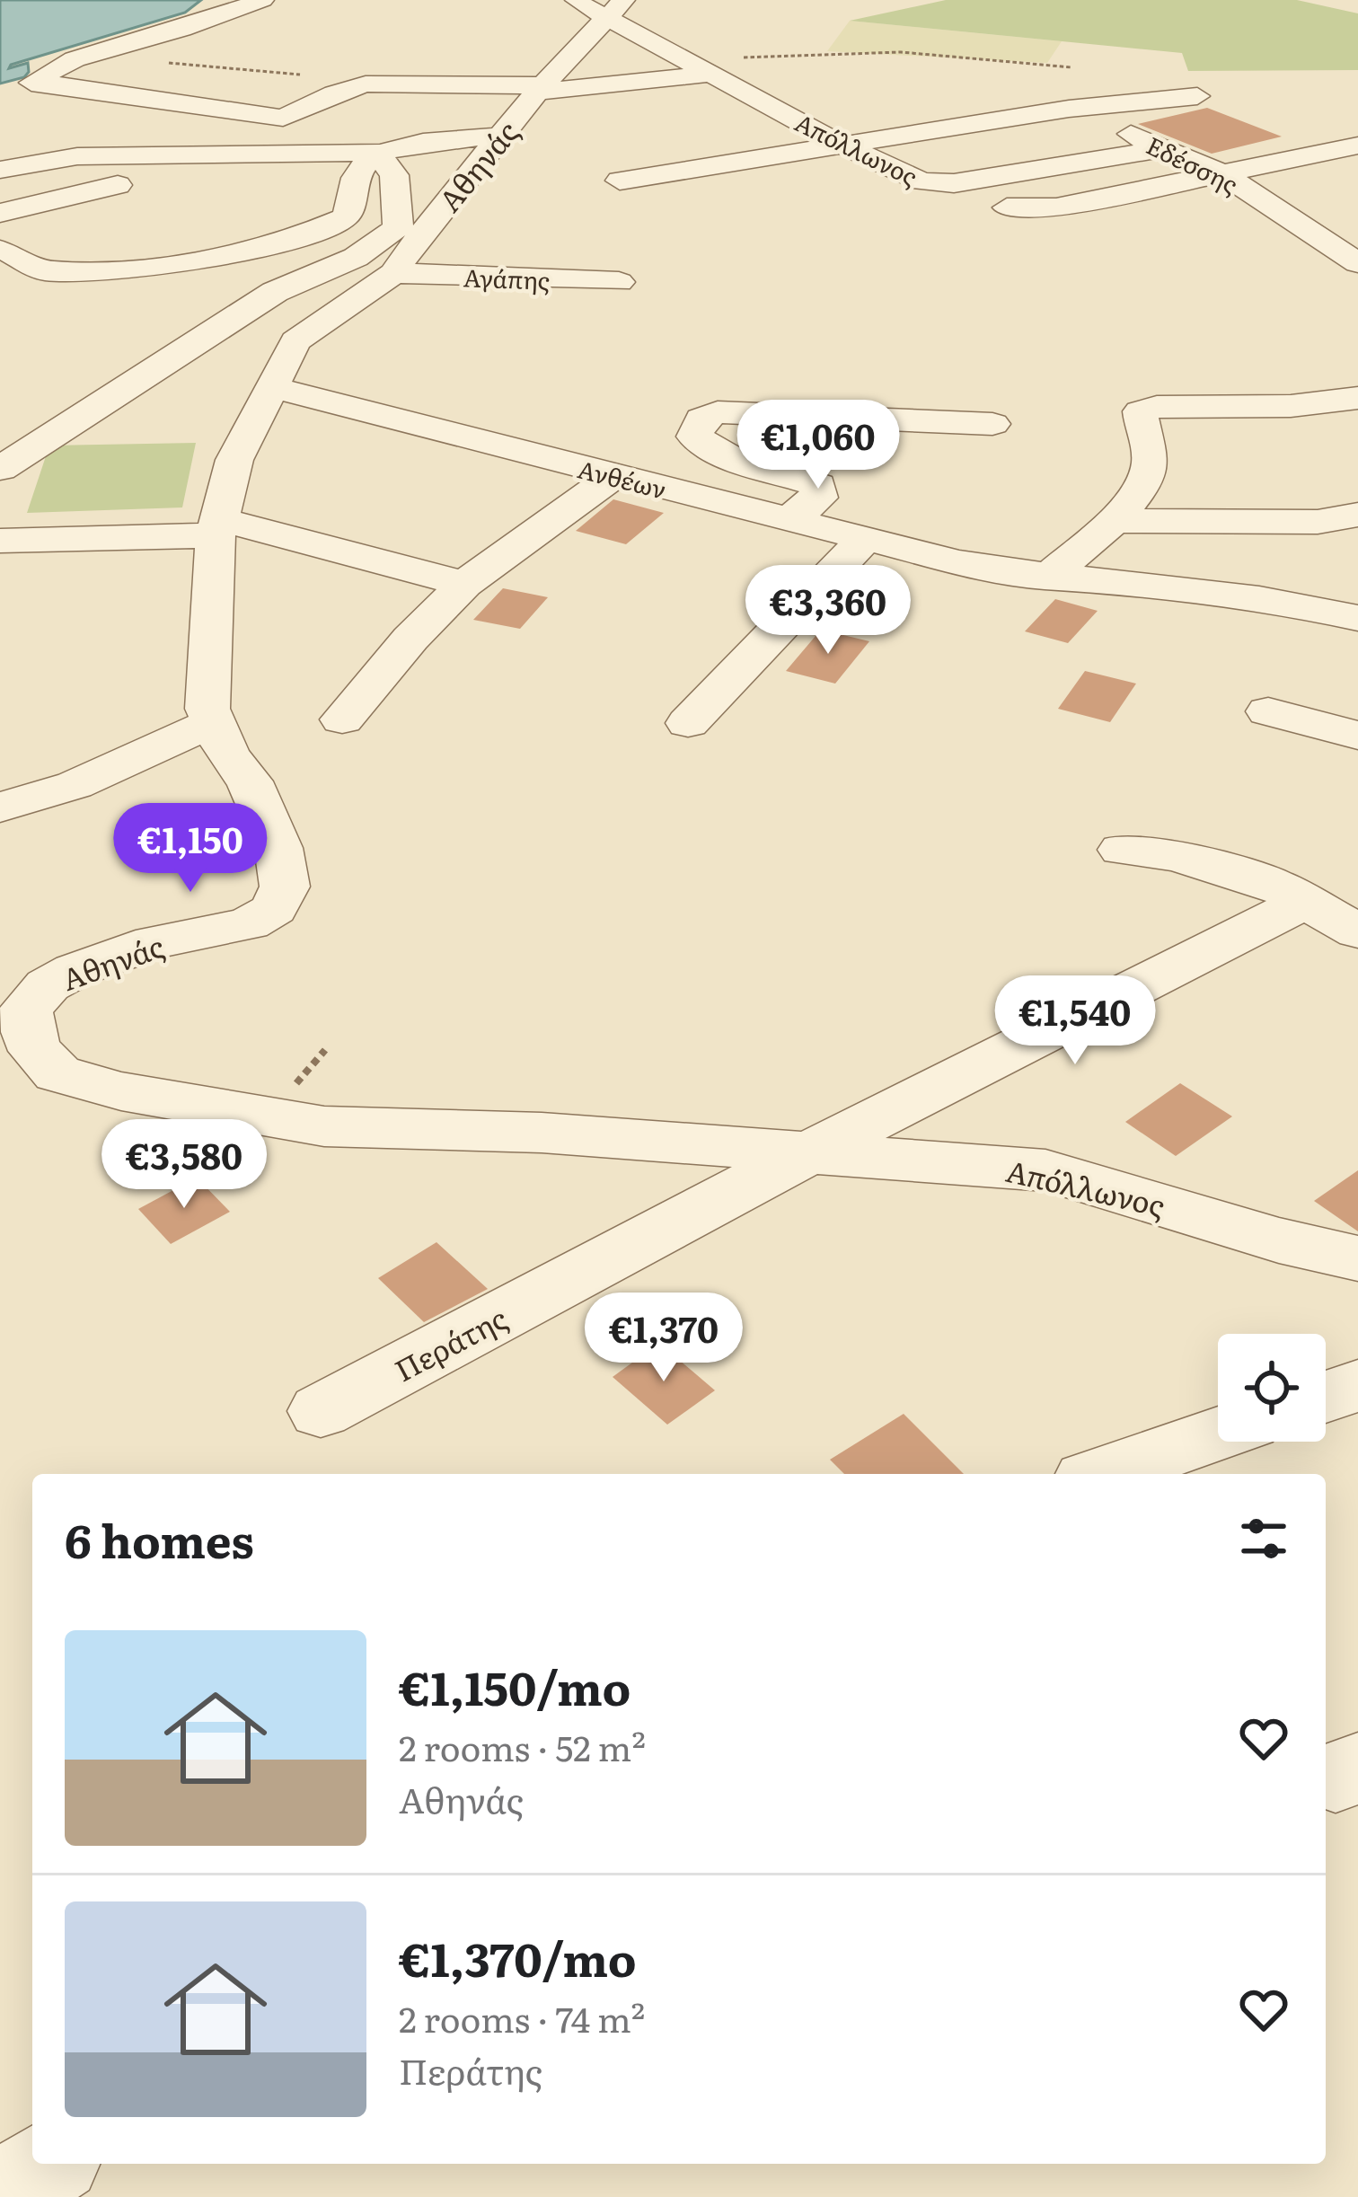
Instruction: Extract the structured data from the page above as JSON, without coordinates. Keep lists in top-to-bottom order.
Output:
{
  "streets": {
    "street": [
      "Απόλλωνος",
      "Εδέσσης",
      "Αθηνάς",
      "Αγάπης",
      "Ανθέων",
      "Περάτης"
    ]
  },
  "crossings": [
    ["Απόλλωνος", "Εδέσσης"],
    ["Απόλλωνος", "Αθηνάς"],
    ["Απόλλωνος", "Περάτης"],
    ["Αθηνάς", "Αγάπης"],
    ["Αθηνάς", "Ανθέων"],
    ["Αθηνάς", "Περάτης"]
  ],
  "page": {
    "price": [
      "€1,060",
      "€3,360",
      "€1,150",
      "€1,540",
      "€3,580",
      "€1,370"
    ],
    "heading": "6 homes",
    "list": [
      {
        "name": "€1,150/mo",
        "note": "2 rooms · 52 m² · Αθηνάς"
      },
      {
        "name": "€1,370/mo",
        "note": "2 rooms · 74 m² · Περάτης"
      }
    ]
  }
}
